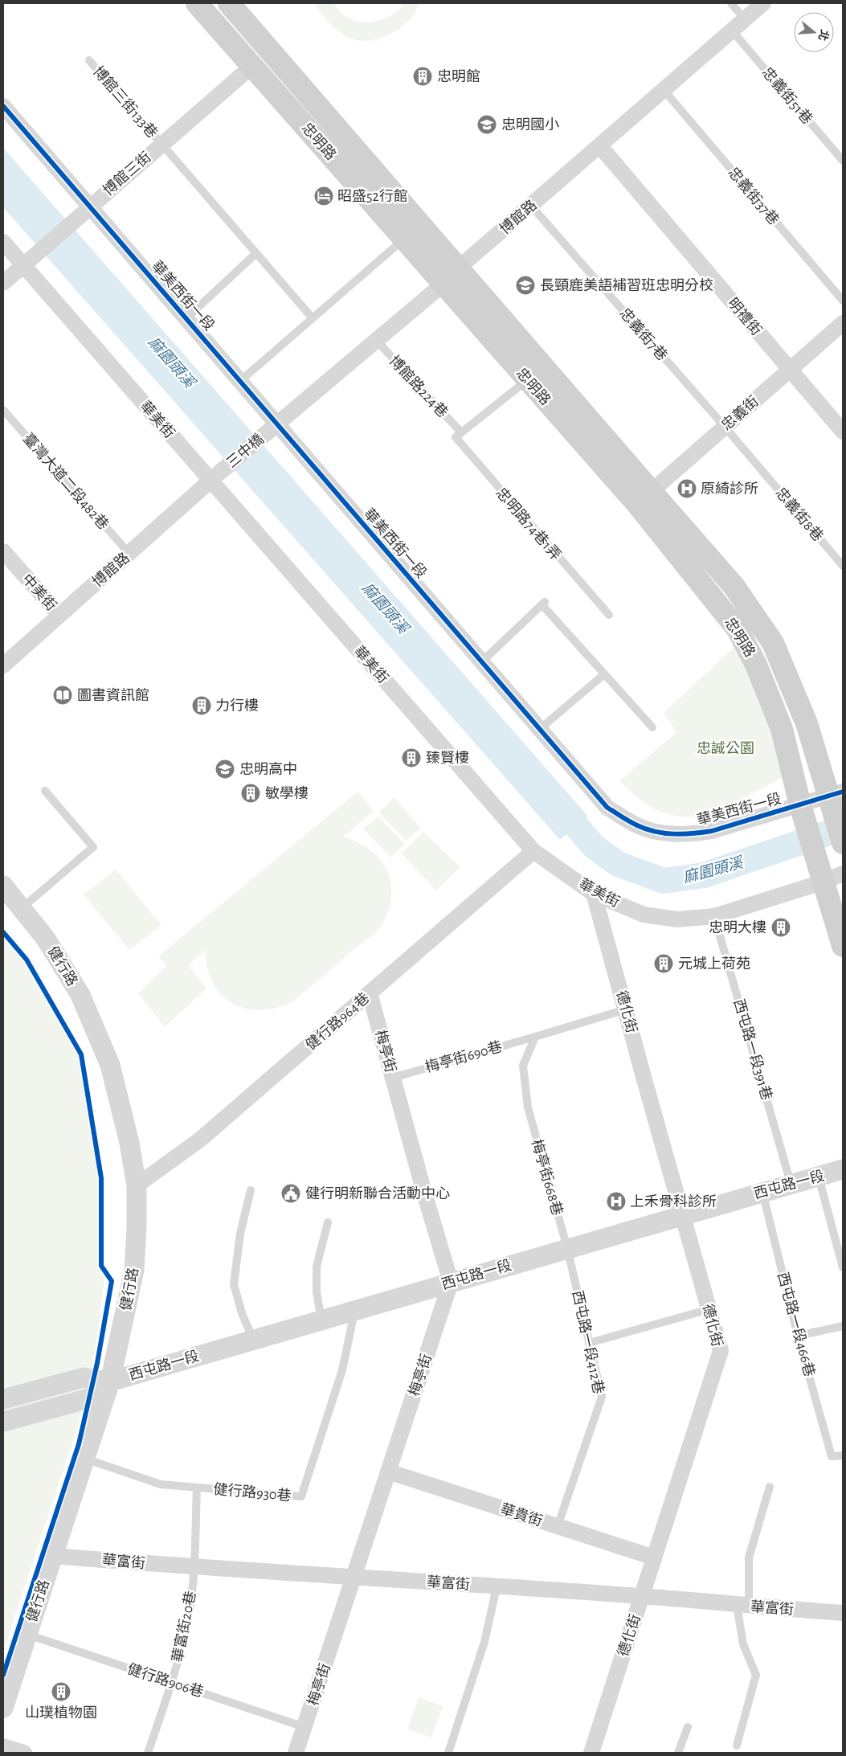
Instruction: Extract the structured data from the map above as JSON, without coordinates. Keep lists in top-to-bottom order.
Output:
{
  "streets": {
    "main road": ["忠明路"],
    "street": [
      "博館三街",
      "博館路",
      "華美西街一段",
      "明禮街",
      "忠義街",
      "華美街",
      "三中橋",
      "中美街",
      "健行路",
      "德化街",
      "健行路964巷",
      "梅亭街",
      "西屯路一段",
      "華貴街",
      "華富街"
    ],
    "lane": [
      "忠義街51巷",
      "博館三街133巷",
      "忠義街37巷",
      "忠義街7巷",
      "博館路224巷",
      "臺灣大道二段482巷",
      "忠義街8巷",
      "忠明路74巷1弄",
      "西屯路一段391巷",
      "梅亭街690巷",
      "梅亭街668巷",
      "西屯路一段466巷",
      "西屯路一段412巷",
      "健行路930巷",
      "華富街20巷",
      "健行路906巷"
    ]
  },
  "crossings": [
    ["忠義街51巷", "博館路"],
    ["博館三街133巷", "博館三街"],
    ["忠明路", "博館三街"],
    ["忠明路", "博館路"],
    ["忠明路", "華美西街一段"],
    ["忠明路", "忠義街"],
    ["忠明路", "華美街"],
    ["博館三街", "華美西街一段"],
    ["博館三街", "華美街"],
    ["忠義街37巷", "博館路"],
    ["博館路", "華美西街一段"],
    ["博館路", "明禮街"],
    ["博館路", "忠義街7巷"],
    ["博館路", "博館路224巷"],
    ["博館路", "華美街"],
    ["博館路", "三中橋"],
    ["博館路", "臺灣大道二段482巷"],
    ["博館路", "中美街"],
    ["華美西街一段", "三中橋"],
    ["明禮街", "忠義街"],
    ["忠義街7巷", "忠義街"],
    ["忠義街7巷", "忠義街8巷"],
    ["博館路224巷", "忠明路74巷1弄"],
    ["忠義街", "忠義街8巷"],
    ["華美街", "三中橋"],
    ["華美街", "德化街"],
    ["華美街", "健行路964巷"],
    ["華美街", "西屯路一段391巷"],
    ["健行路", "健行路964巷"],
    ["健行路", "西屯路一段"],
    ["健行路", "健行路930巷"],
    ["健行路", "華富街"],
    ["健行路", "健行路906巷"],
    ["德化街", "梅亭街690巷"],
    ["德化街", "西屯路一段"],
    ["德化街", "華貴街"],
    ["德化街", "華富街"],
    ["健行路964巷", "梅亭街"],
    ["西屯路一段391巷", "西屯路一段"],
    ["梅亭街", "梅亭街690巷"],
    ["梅亭街", "西屯路一段"],
    ["梅亭街", "華貴街"],
    ["梅亭街", "華富街"],
    ["梅亭街", "健行路906巷"],
    ["梅亭街690巷", "梅亭街668巷"],
    ["梅亭街668巷", "西屯路一段"],
    ["梅亭街668巷", "西屯路一段412巷"],
    ["西屯路一段", "西屯路一段466巷"],
    ["西屯路一段", "西屯路一段412巷"],
    ["西屯路一段", "健行路930巷"],
    ["西屯路一段412巷", "華貴街"],
    ["健行路930巷", "華富街20巷"],
    ["華富街", "華富街20巷"],
    ["華富街20巷", "健行路906巷"]
  ],
  "water": ["麻園頭溪"],
  "parks": ["忠誠公園"],
  "places": {
    "building": [
      "忠明館",
      "力行樓",
      "臻賢樓",
      "敏學樓",
      "忠明大樓",
      "元城上荷苑",
      "山璞植物園"
    ],
    "school or university": ["忠明國小", "長頸鹿美語補習班忠明分校", "忠明高中"],
    "hotel": ["昭盛52行館"],
    "hospital": ["原綺診所", "上禾骨科診所"],
    "library": ["圖書資訊館"],
    "public building": ["健行明新聯合活動中心"]
  },
  "north": "right"
}
